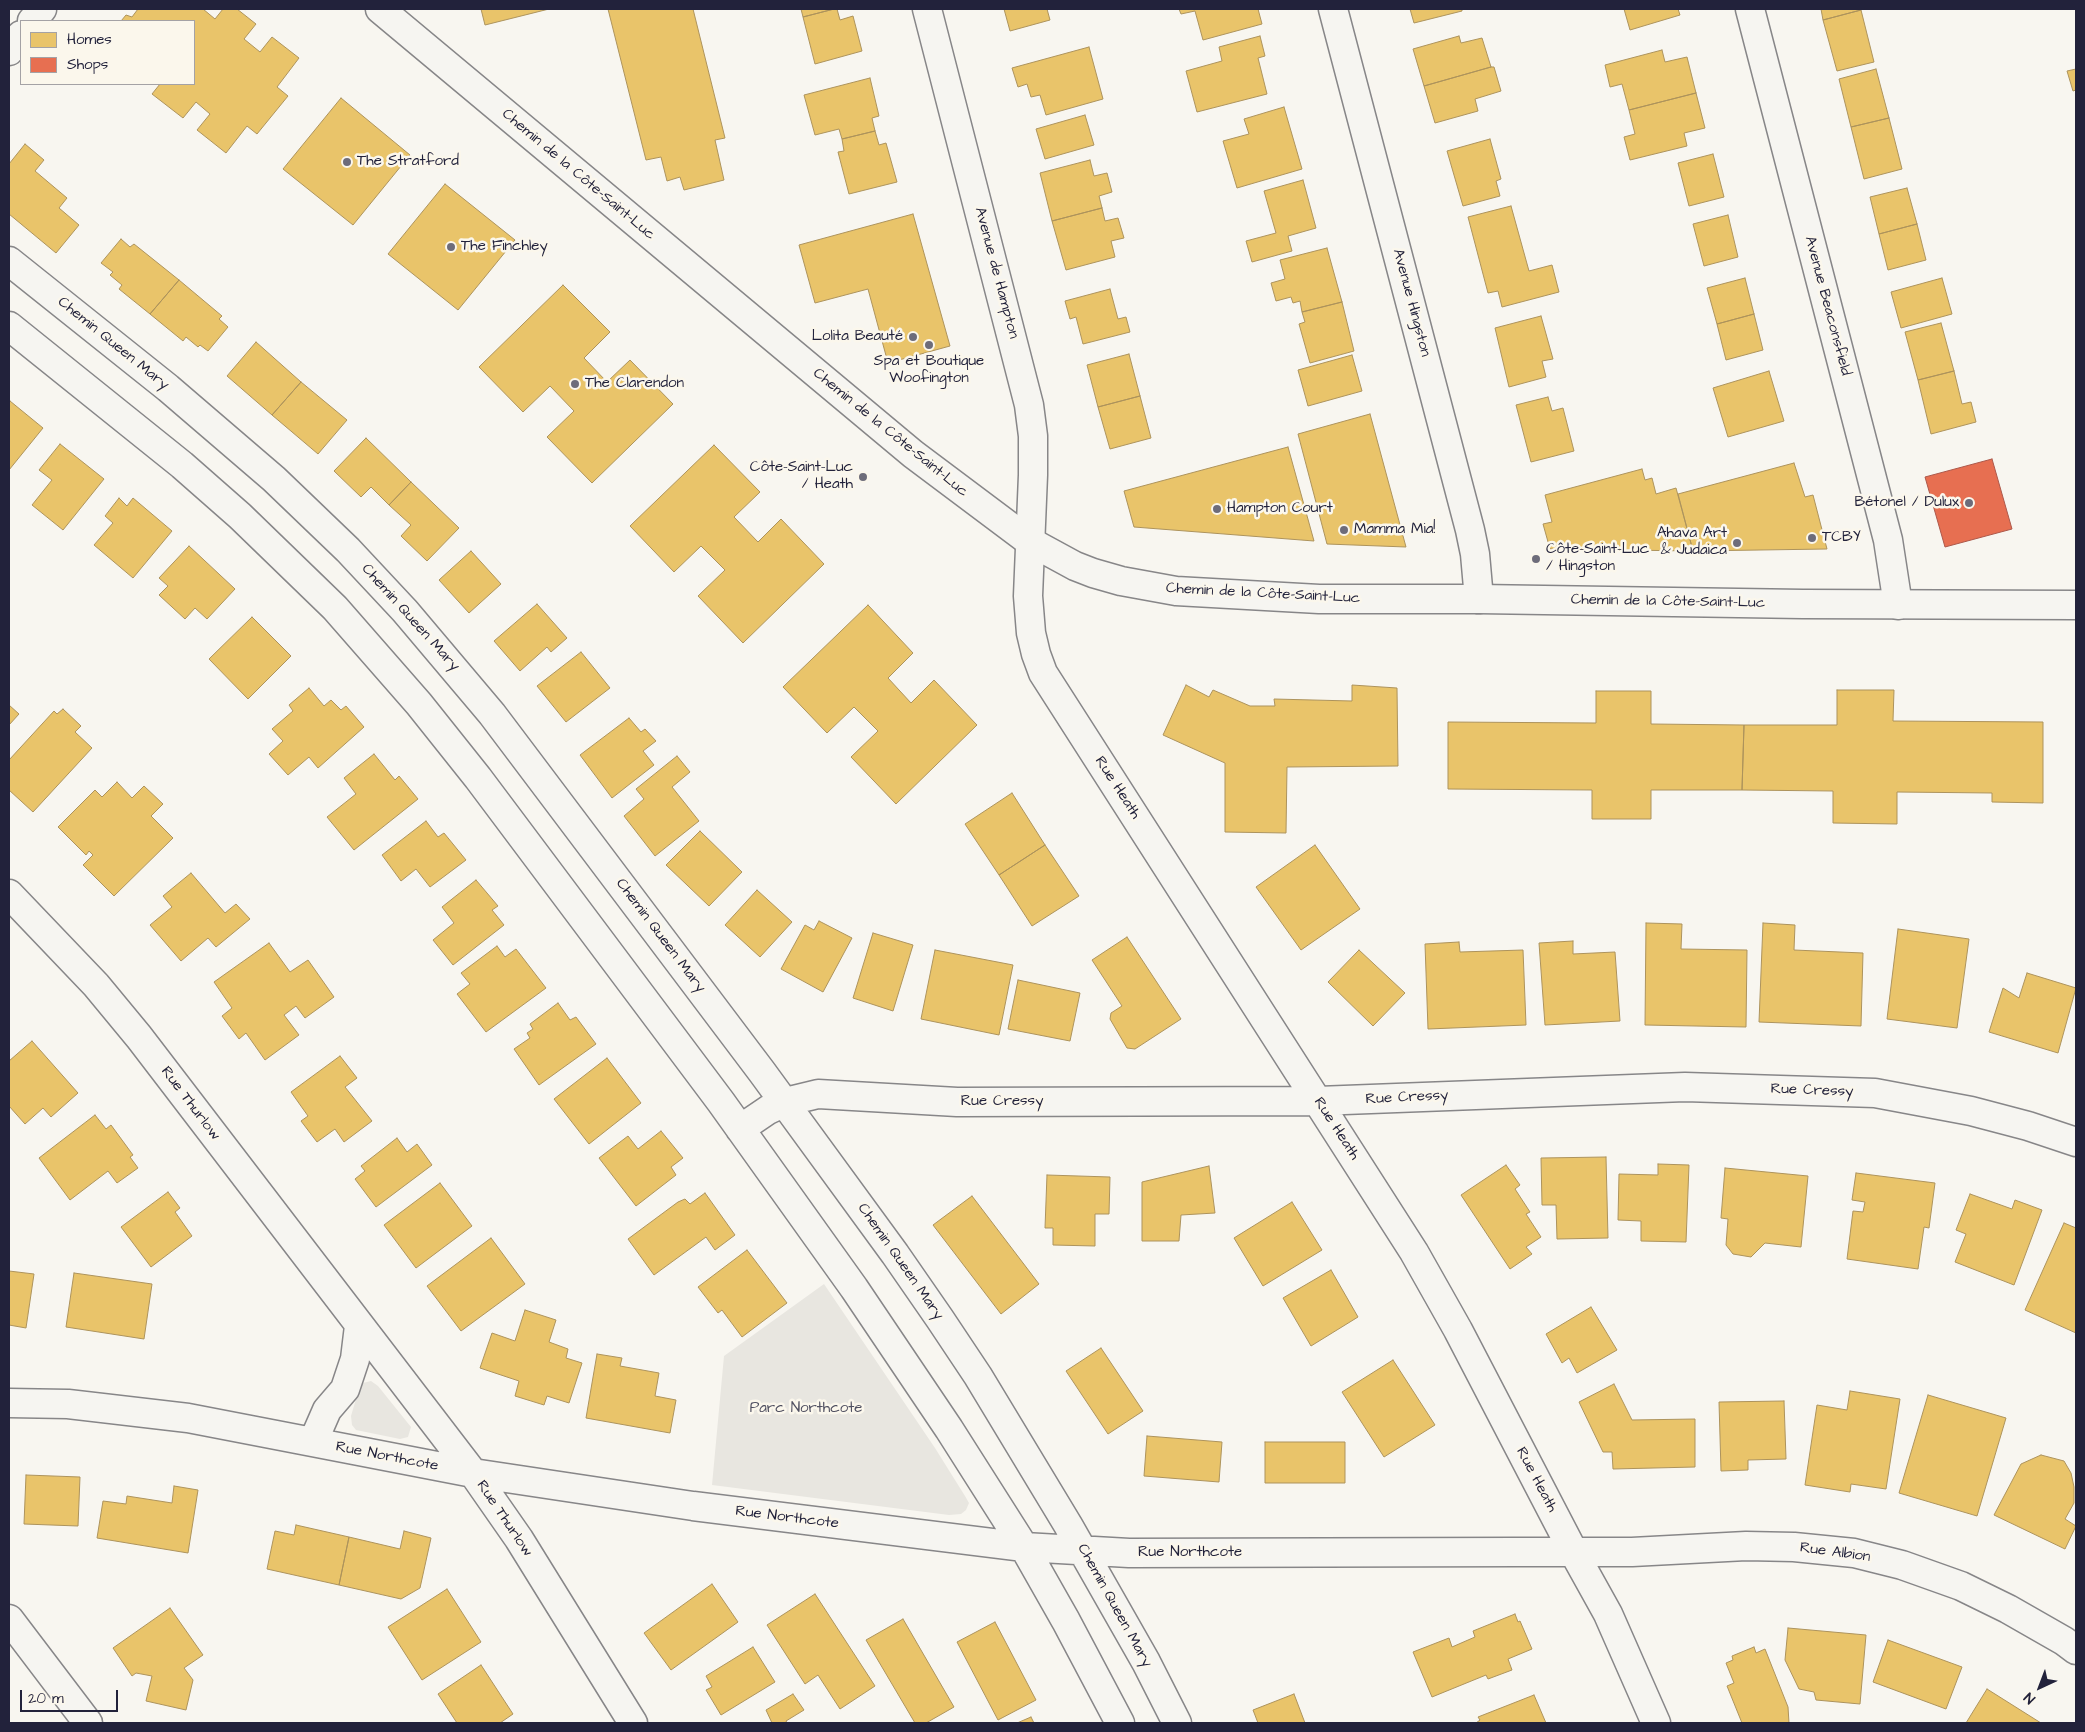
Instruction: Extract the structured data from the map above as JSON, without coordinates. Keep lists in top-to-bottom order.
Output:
{
  "streets": {
    "street": [
      "Chemin de la Côte-Saint-Luc",
      "Avenue de Hampton",
      "Avenue Hingston",
      "Avenue Beaconsfield",
      "Chemin Queen Mary",
      "Rue Heath",
      "Rue Cressy",
      "Rue Thurlow",
      "Rue Northcote",
      "Rue Albion"
    ]
  },
  "crossings": [
    ["Chemin de la Côte-Saint-Luc", "Avenue de Hampton"],
    ["Chemin de la Côte-Saint-Luc", "Avenue Hingston"],
    ["Chemin de la Côte-Saint-Luc", "Avenue Beaconsfield"],
    ["Chemin de la Côte-Saint-Luc", "Rue Heath"],
    ["Avenue de Hampton", "Rue Heath"],
    ["Chemin Queen Mary", "Rue Cressy"],
    ["Chemin Queen Mary", "Rue Northcote"],
    ["Rue Heath", "Rue Cressy"],
    ["Rue Heath", "Rue Northcote"],
    ["Rue Heath", "Rue Albion"],
    ["Rue Thurlow", "Rue Northcote"],
    ["Rue Northcote", "Rue Albion"]
  ],
  "parks": ["Parc Northcote"],
  "places": [
    "The Stratford",
    "The Finchley",
    "Lolita Beauté",
    "Spa et Boutique Woofington",
    "The Clarendon",
    "Côte-Saint-Luc / Heath",
    "Bétonel / Dulux",
    "Hampton Court",
    "Mamma Mia!",
    "TCBY",
    "Ahava Art & Judaica",
    "Côte-Saint-Luc / Hingston"
  ],
  "legend": ["Homes", "Shops"],
  "scale_bar": "20 m",
  "north": "bottom left"
}
